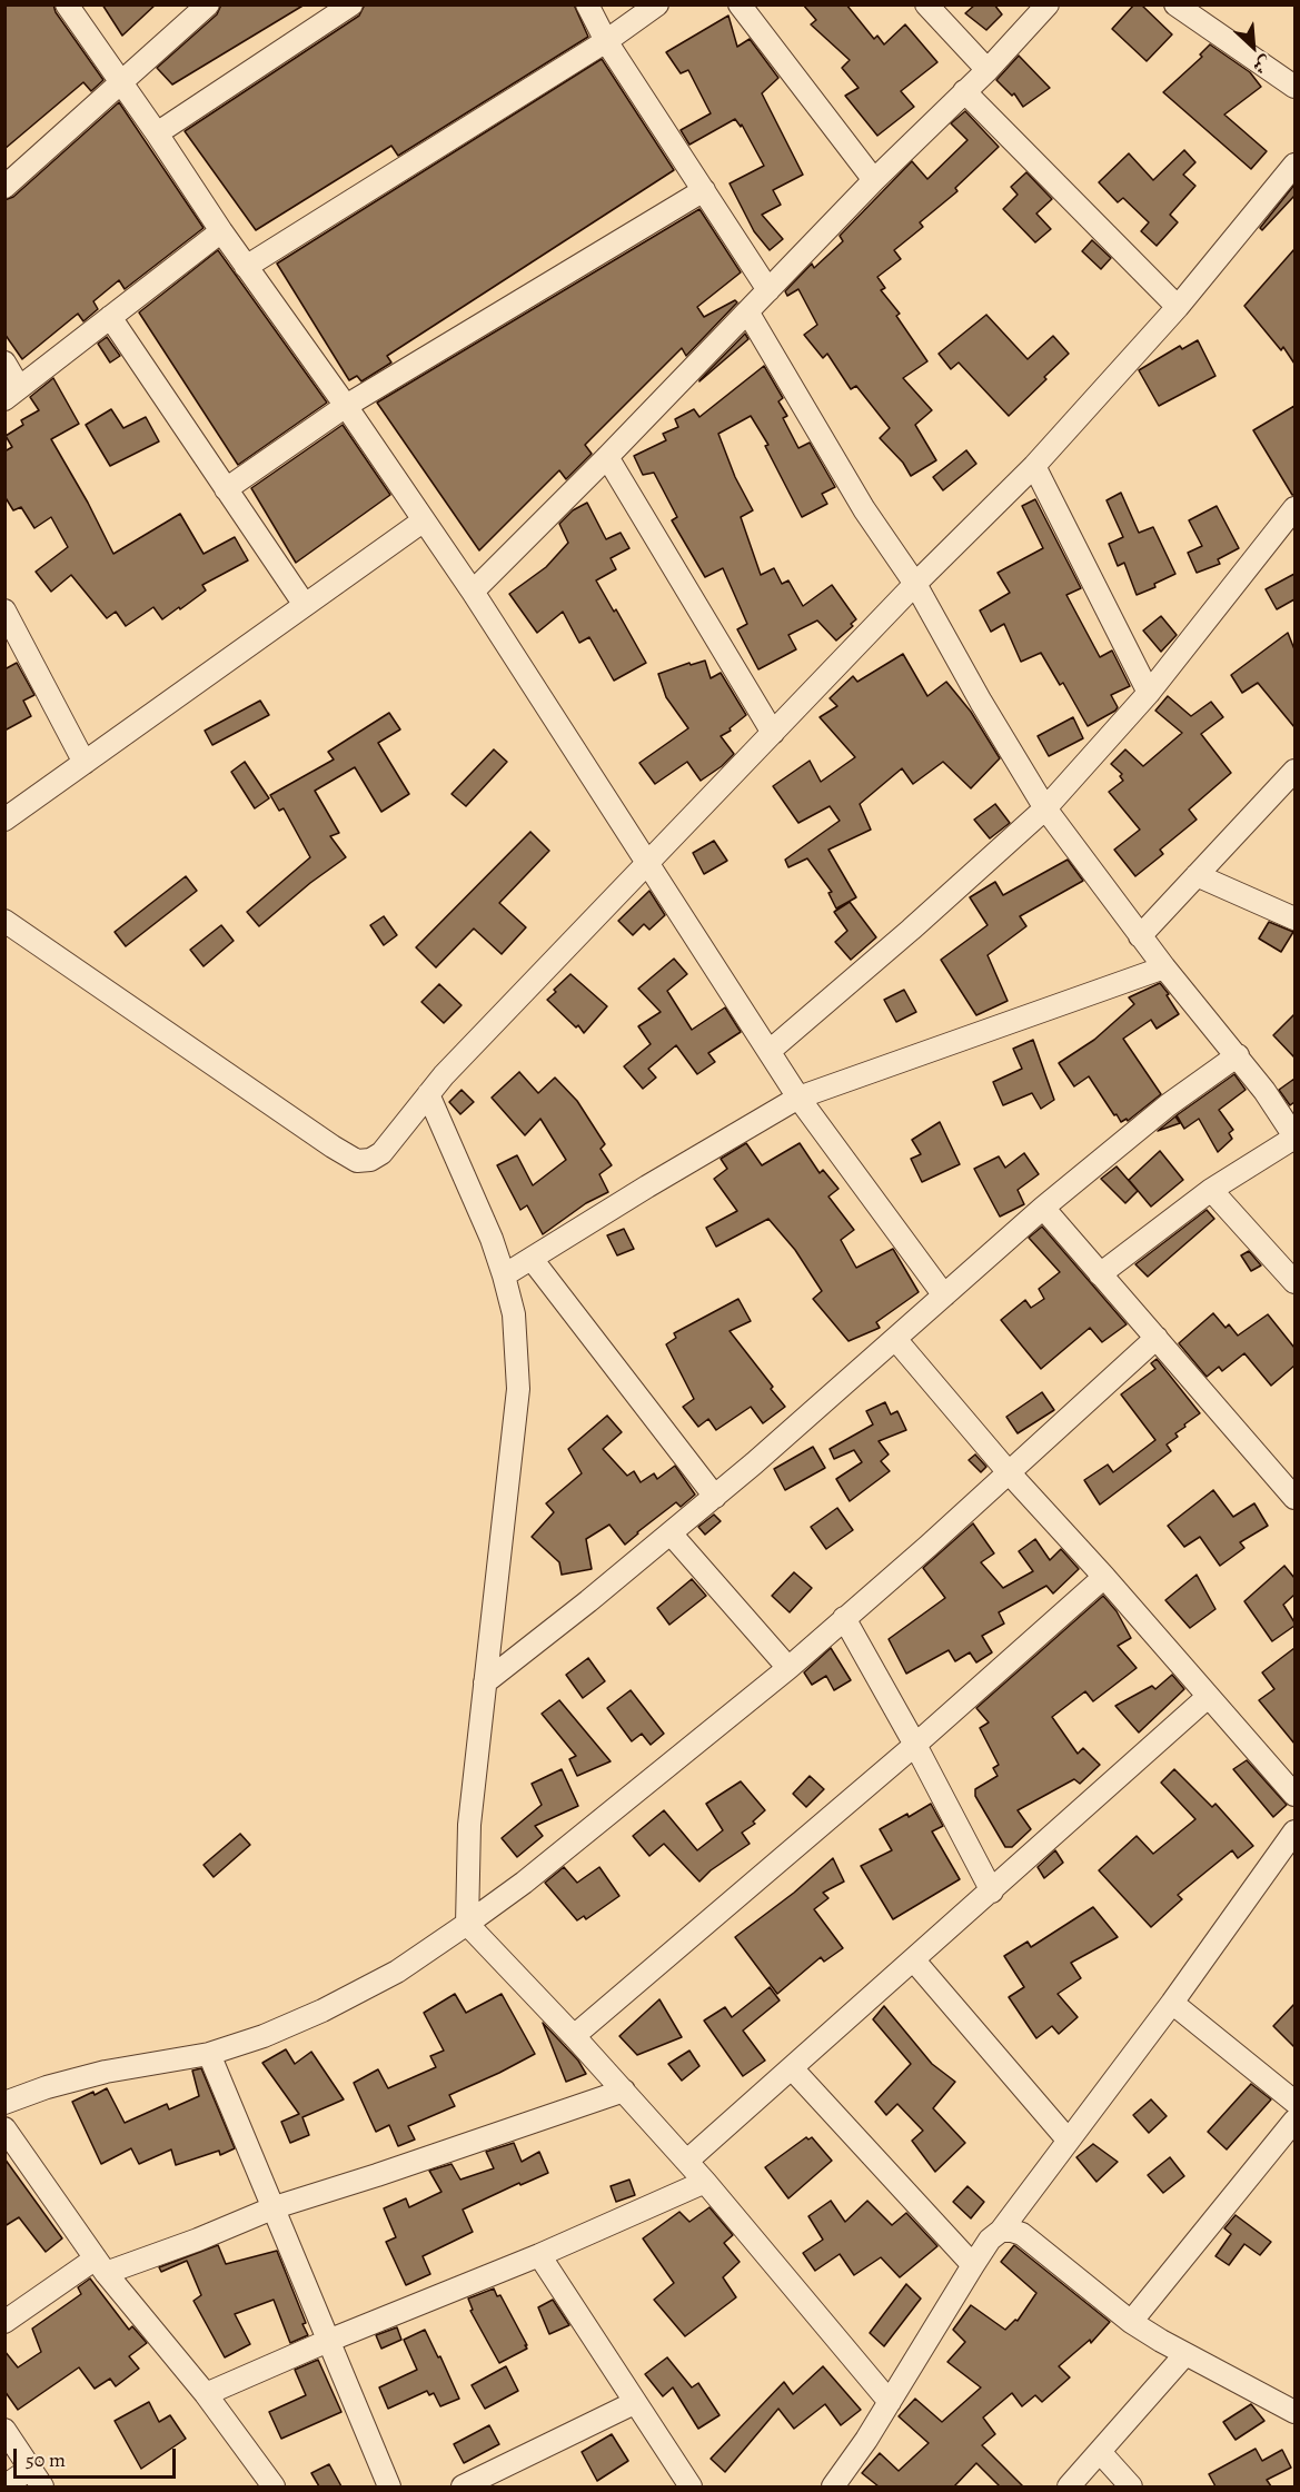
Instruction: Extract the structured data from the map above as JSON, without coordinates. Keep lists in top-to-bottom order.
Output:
{
  "scale_bar": "50 m",
  "north": "bottom right"
}
